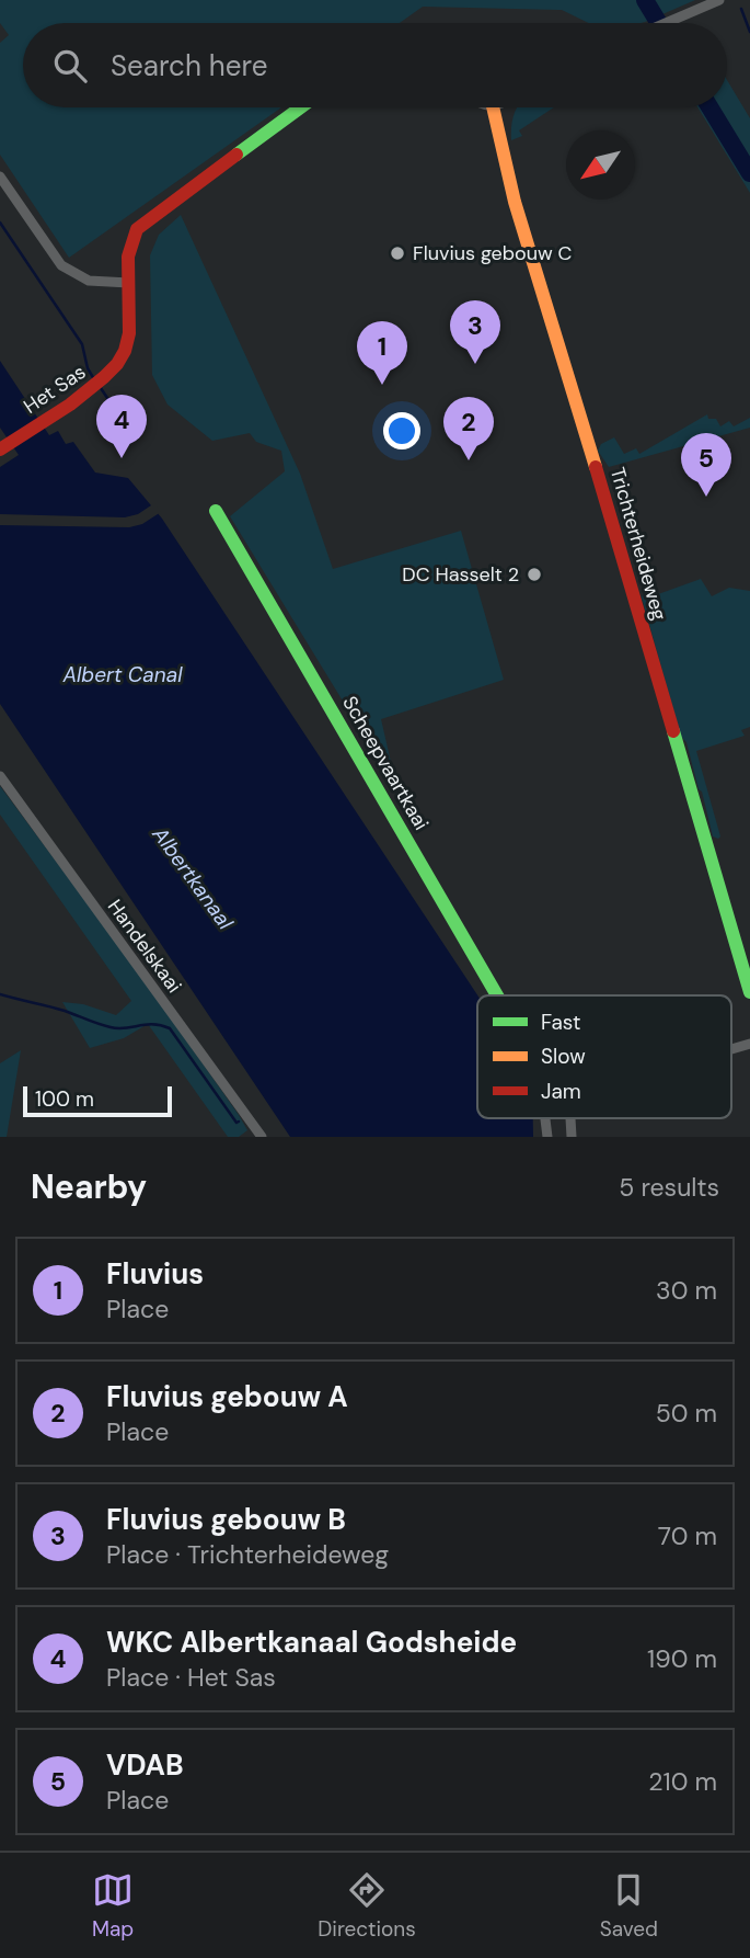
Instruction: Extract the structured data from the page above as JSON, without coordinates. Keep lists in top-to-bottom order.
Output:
{
  "streets": {
    "street": [
      "Het Sas",
      "Trichterheideweg",
      "Scheepvaartkaai",
      "Handelskaai"
    ]
  },
  "water": ["Albert Canal", "Albertkanaal"],
  "places": ["Fluvius gebouw C", "DC Hasselt 2"],
  "legend": ["Fast", "Slow", "Jam"],
  "scale_bar": "100 m",
  "north": "bottom left",
  "page": {
    "search": "Search here",
    "pins": [
      "3",
      "1",
      "4",
      "2",
      "5"
    ],
    "scale": "100 m",
    "heading": ["Nearby", "5 results"],
    "list": [
      {
        "mark": "1",
        "name": "Fluvius",
        "note": "Place",
        "value": "30 m"
      },
      {
        "mark": "2",
        "name": "Fluvius gebouw A",
        "note": "Place",
        "value": "50 m"
      },
      {
        "mark": "3",
        "name": "Fluvius gebouw B",
        "note": "Place · Trichterheideweg",
        "value": "70 m"
      },
      {
        "mark": "4",
        "name": "WKC Albertkanaal Godsheide",
        "note": "Place · Het Sas",
        "value": "190 m"
      },
      {
        "mark": "5",
        "name": "VDAB",
        "note": "Place",
        "value": "210 m"
      }
    ],
    "nav": ["Map", "Directions", "Saved"]
  }
}
